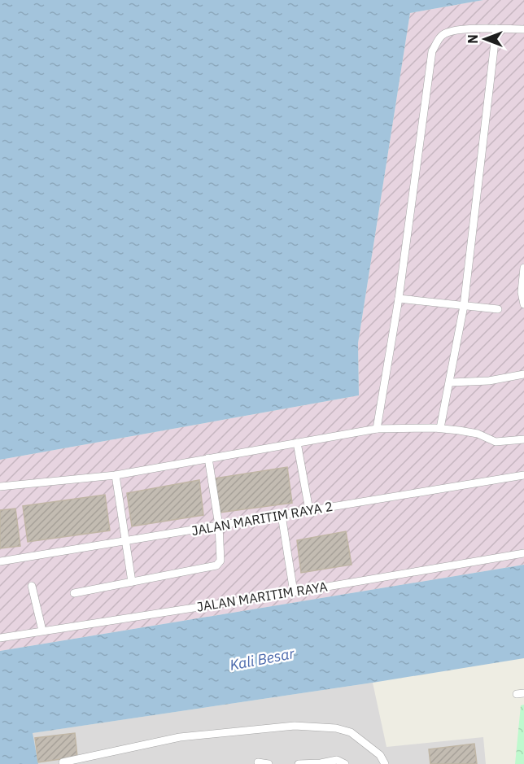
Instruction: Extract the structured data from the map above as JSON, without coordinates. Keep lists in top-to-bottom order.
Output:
{
  "streets": {
    "lane": ["JALAN MARITIM RAYA 2", "JALAN MARITIM RAYA"]
  },
  "water": ["Kali Besar"],
  "north": "left"
}
